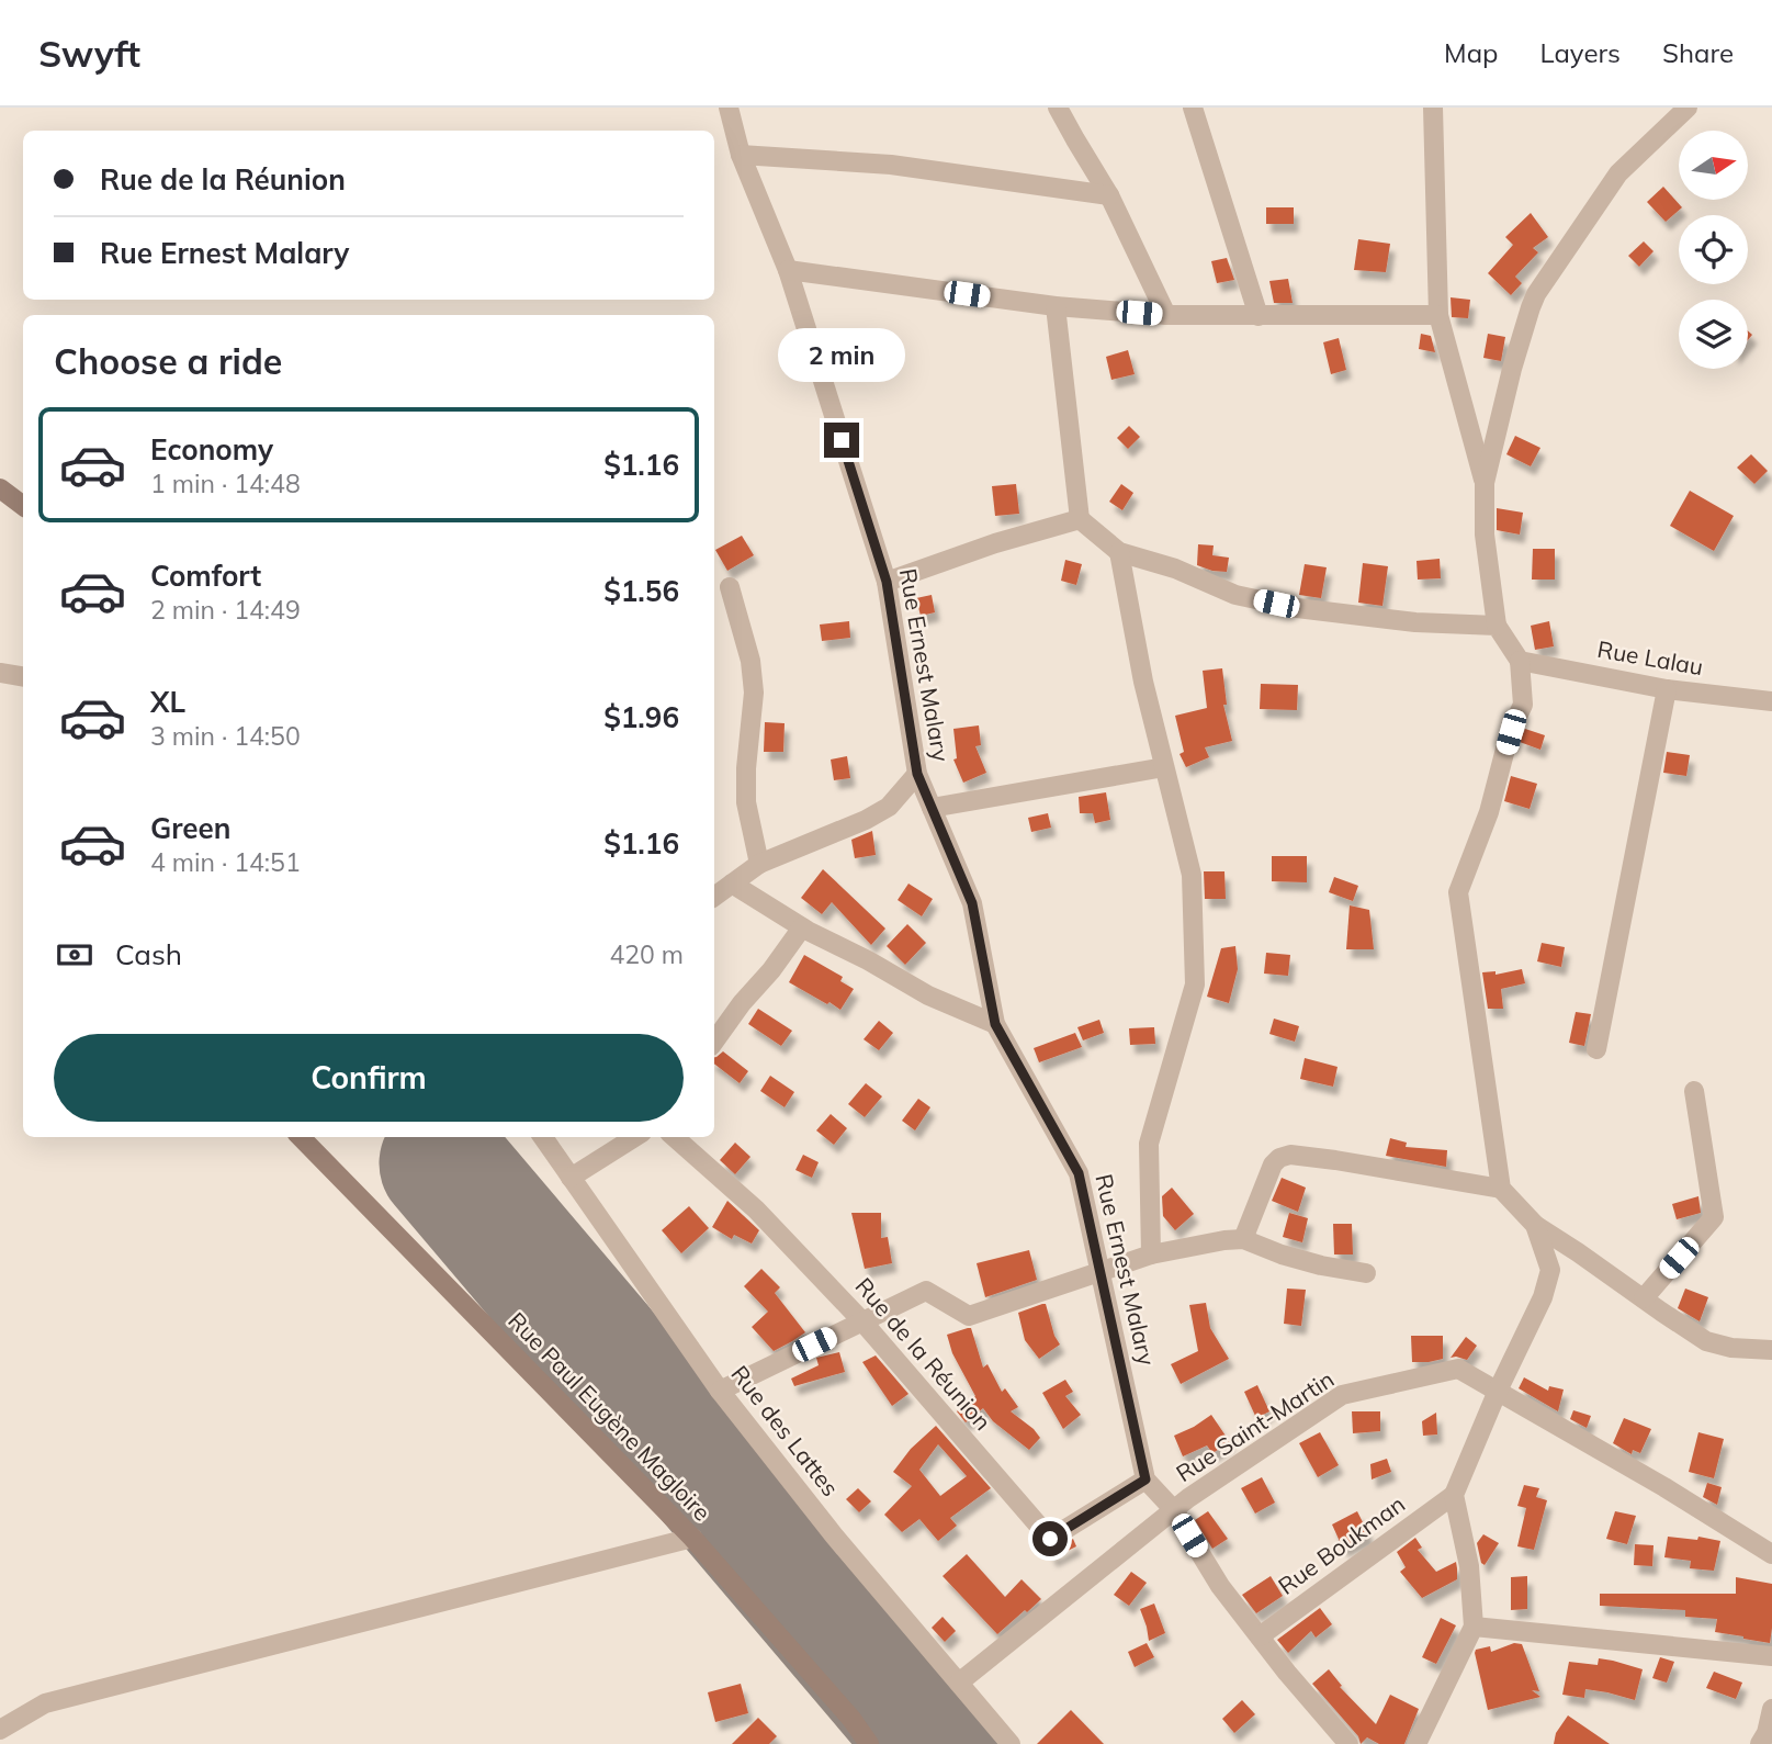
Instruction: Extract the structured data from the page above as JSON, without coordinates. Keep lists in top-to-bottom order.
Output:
{
  "streets": {
    "main road": ["Rue Paul Eugène Magloire"],
    "street": [
      "Rue Lalau",
      "Rue Ernest Malary",
      "Rue de la Réunion",
      "Rue Saint-Martin",
      "Rue des Lattes",
      "Rue Boukman"
    ]
  },
  "crossings": [
    ["Rue Ernest Malary", "Rue de la Réunion"],
    ["Rue Saint-Martin", "Rue des Lattes"]
  ],
  "north": "right",
  "page": {
    "header": "Swyft",
    "nav": ["Map", "Layers", "Share"],
    "banner": ["Rue de la Réunion", "Rue Ernest Malary"],
    "heading": "Choose a ride",
    "bubble": "2 min",
    "list": [
      {
        "name": "Economy",
        "note": "1 min · 14:48",
        "value": "$1.16"
      },
      {
        "name": "Comfort",
        "note": "2 min · 14:49",
        "value": "$1.56"
      },
      {
        "name": "XL",
        "note": "3 min · 14:50",
        "value": "$1.96"
      },
      {
        "name": "Green",
        "note": "4 min · 14:51",
        "value": "$1.16"
      }
    ],
    "pay": ["Cash", "420 m"],
    "buttons": "Confirm"
  }
}
